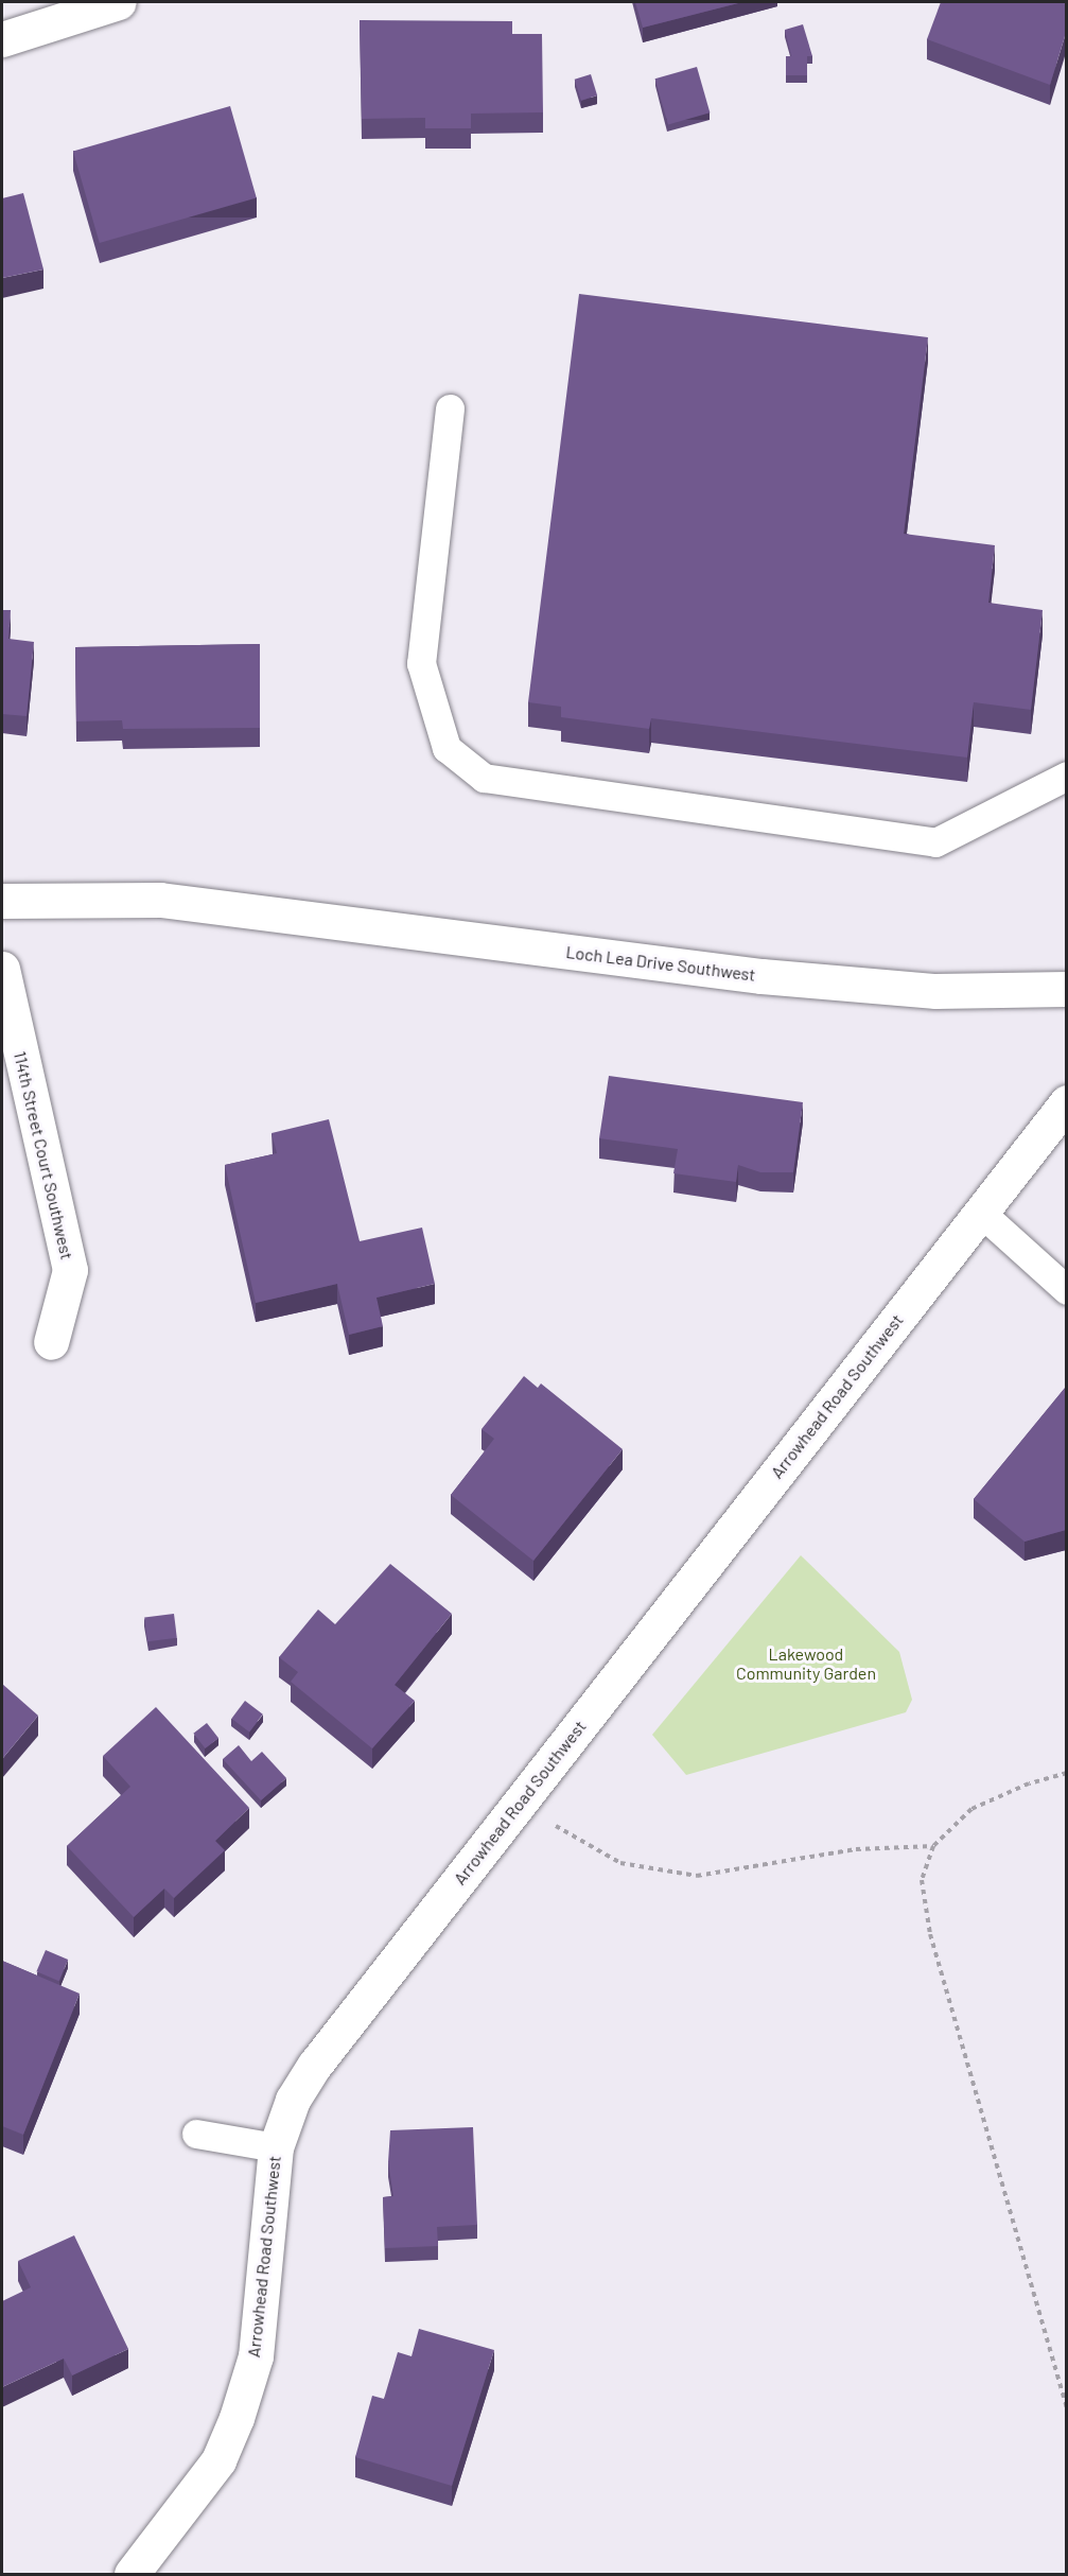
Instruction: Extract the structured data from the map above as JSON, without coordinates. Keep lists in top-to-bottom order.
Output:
{
  "streets": {
    "street": ["Loch Lea Drive Southwest", "114th Street Court Southwest", "Arrowhead Road Southwest"]
  },
  "parks": ["Lakewood Community Garden"]
}
